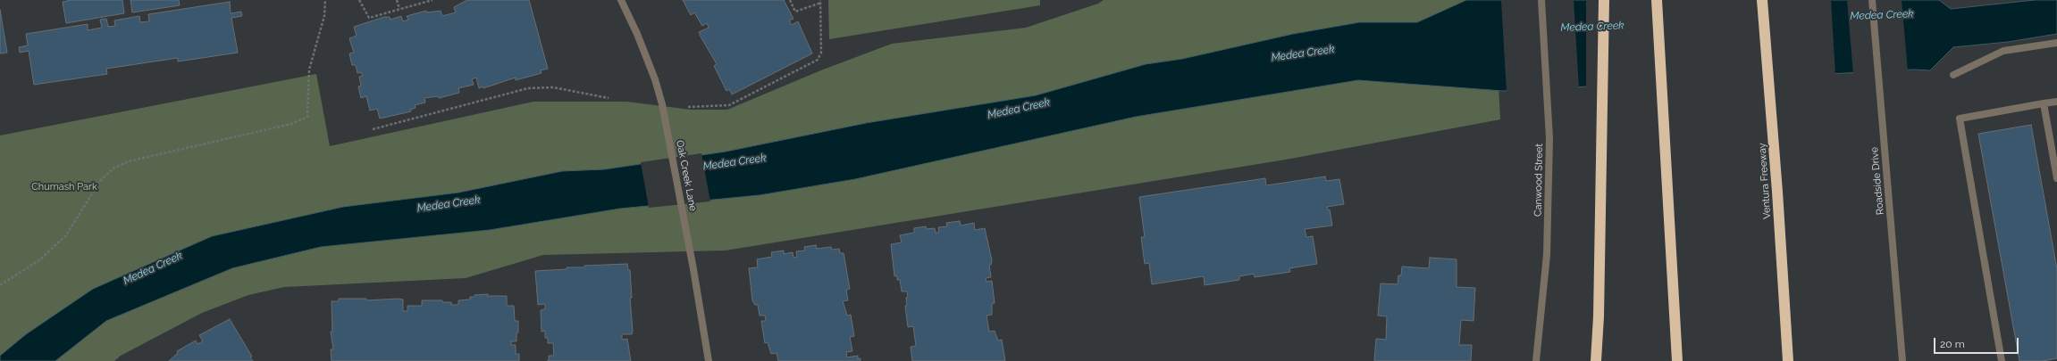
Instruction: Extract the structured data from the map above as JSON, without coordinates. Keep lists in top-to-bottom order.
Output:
{
  "streets": {
    "highway": ["Ventura Freeway"],
    "street": ["Oak Creek Lane", "Canwood Street", "Roadside Drive"]
  },
  "water": ["Medea Creek"],
  "parks": ["Chumash Park"],
  "scale_bar": "20 m"
}
